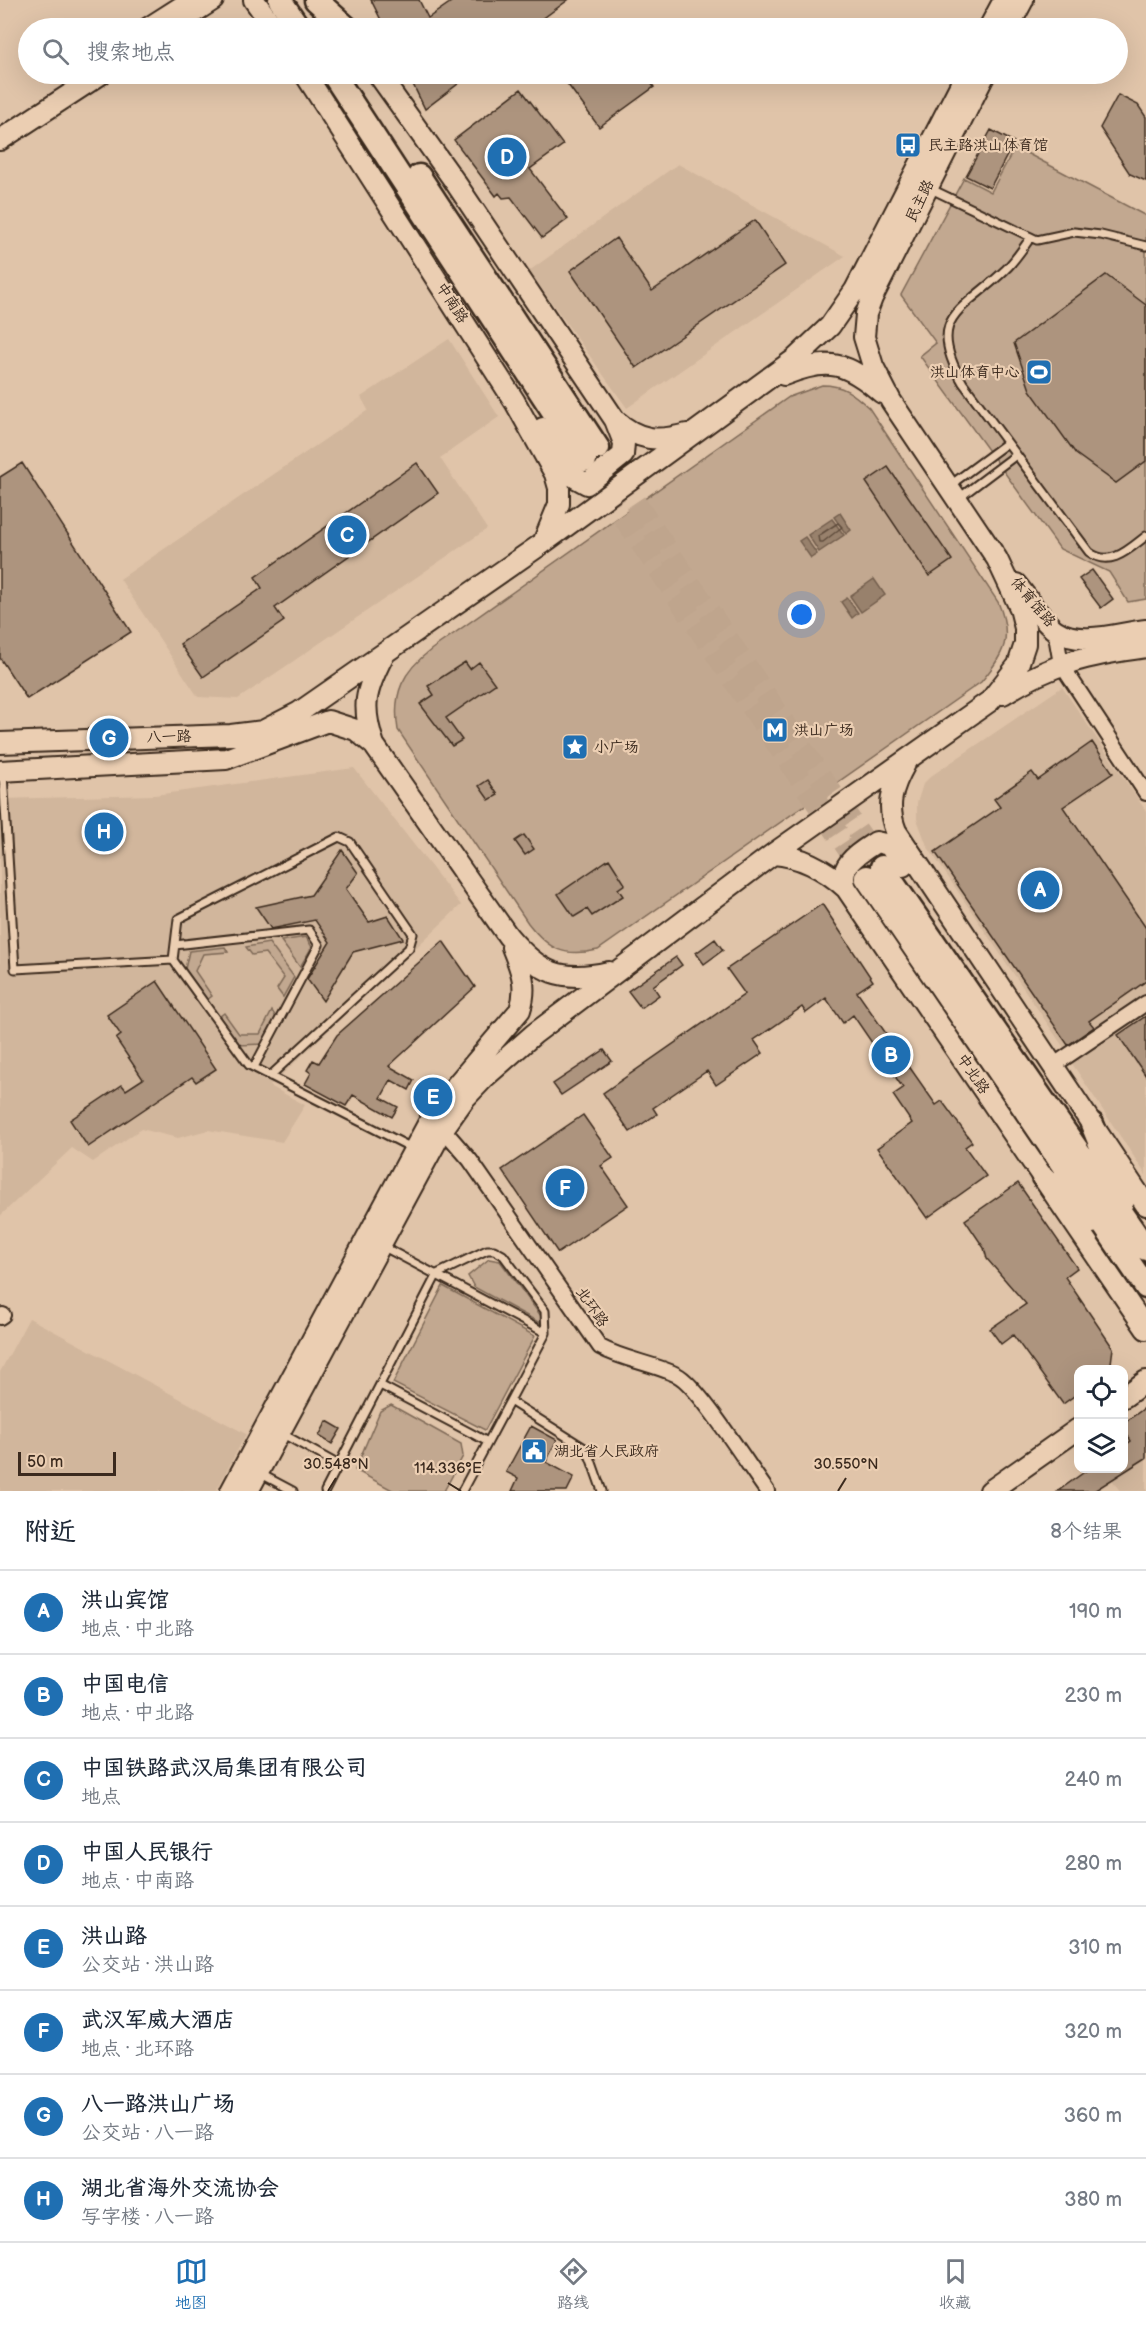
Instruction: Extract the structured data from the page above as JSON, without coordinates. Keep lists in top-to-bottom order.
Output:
{
  "streets": {
    "main road": [
      "民主路",
      "中南路",
      "体育馆路",
      "八一路",
      "中北路"
    ],
    "street": ["北环路"]
  },
  "crossings": [
    ["中南路", "八一路"]
  ],
  "places": {
    "bus stop": ["民主路洪山体育馆"],
    "sports": ["洪山体育中心"],
    "metro station": ["洪山广场"],
    "place": ["小广场"],
    "public building": ["湖北省人民政府"]
  },
  "scale_bar": "50 m",
  "page": {
    "search": "搜索地点",
    "pins": [
      "D",
      "C",
      "G",
      "H",
      "A",
      "B",
      "E",
      "F"
    ],
    "scale": "50 m",
    "heading": ["附近", "8个结果"],
    "list": [
      {
        "mark": "A",
        "name": "洪山宾馆",
        "note": "地点 · 中北路",
        "value": "190 m"
      },
      {
        "mark": "B",
        "name": "中国电信",
        "note": "地点 · 中北路",
        "value": "230 m"
      },
      {
        "mark": "C",
        "name": "中国铁路武汉局集团有限公司",
        "note": "地点",
        "value": "240 m"
      },
      {
        "mark": "D",
        "name": "中国人民银行",
        "note": "地点 · 中南路",
        "value": "280 m"
      },
      {
        "mark": "E",
        "name": "洪山路",
        "note": "公交站 · 洪山路",
        "value": "310 m"
      },
      {
        "mark": "F",
        "name": "武汉军威大酒店",
        "note": "地点 · 北环路",
        "value": "320 m"
      },
      {
        "mark": "G",
        "name": "八一路洪山广场",
        "note": "公交站 · 八一路",
        "value": "360 m"
      },
      {
        "mark": "H",
        "name": "湖北省海外交流协会",
        "note": "写字楼 · 八一路",
        "value": "380 m"
      }
    ],
    "nav": ["地图", "路线", "收藏"]
  },
  "coordinates": ["30.548°N", "30.550°N", "114.336°E"]
}
